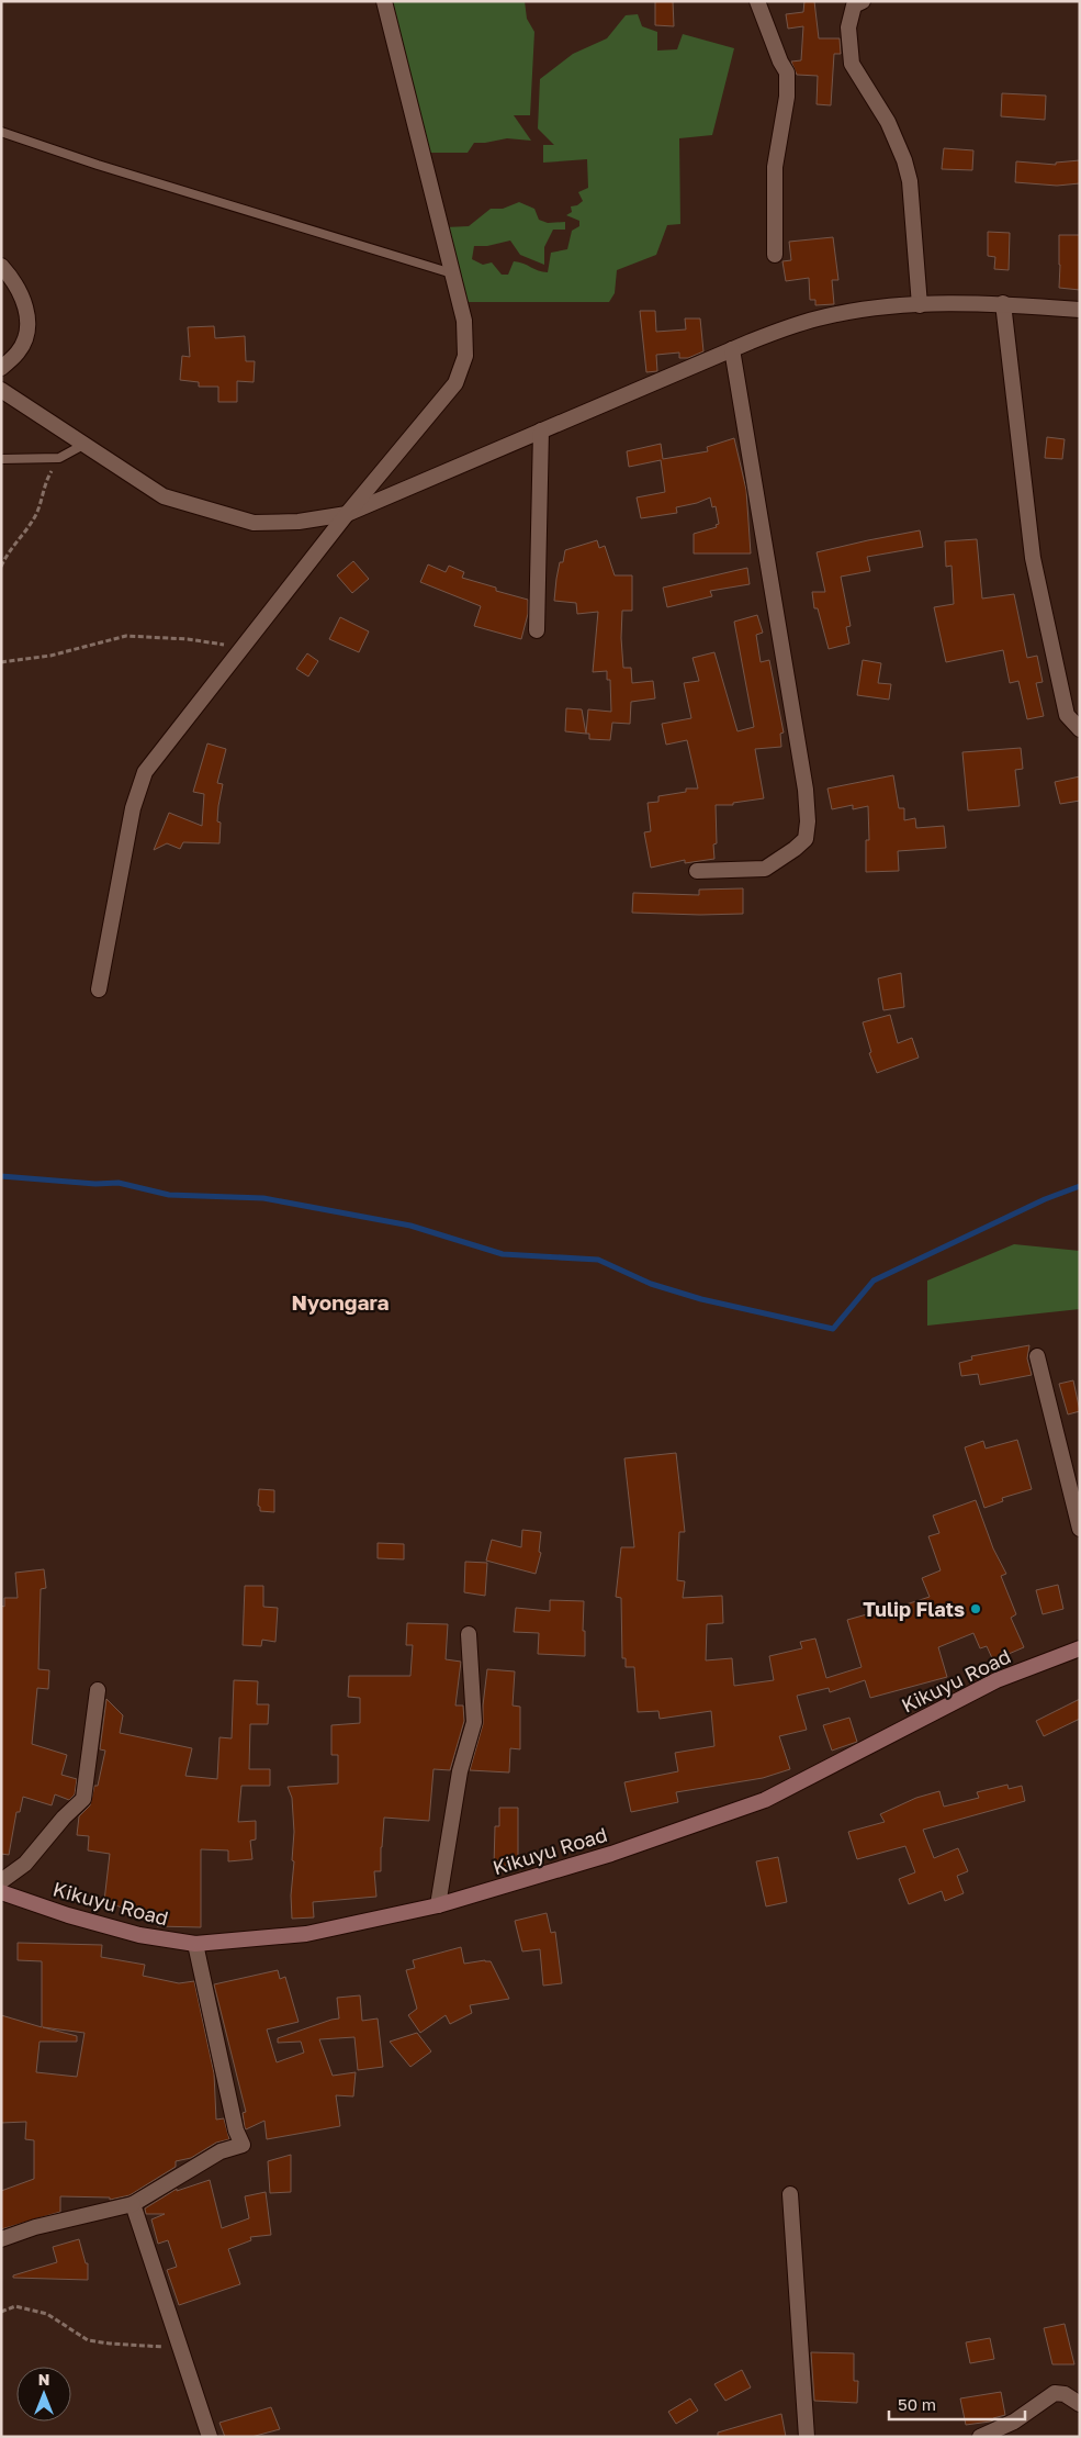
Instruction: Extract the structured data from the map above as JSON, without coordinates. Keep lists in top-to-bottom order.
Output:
{
  "streets": {
    "main road": ["Kikuyu Road"]
  },
  "districts": ["Nyongara"],
  "places": ["Tulip Flats"],
  "scale_bar": "50 m",
  "north": "top"
}
